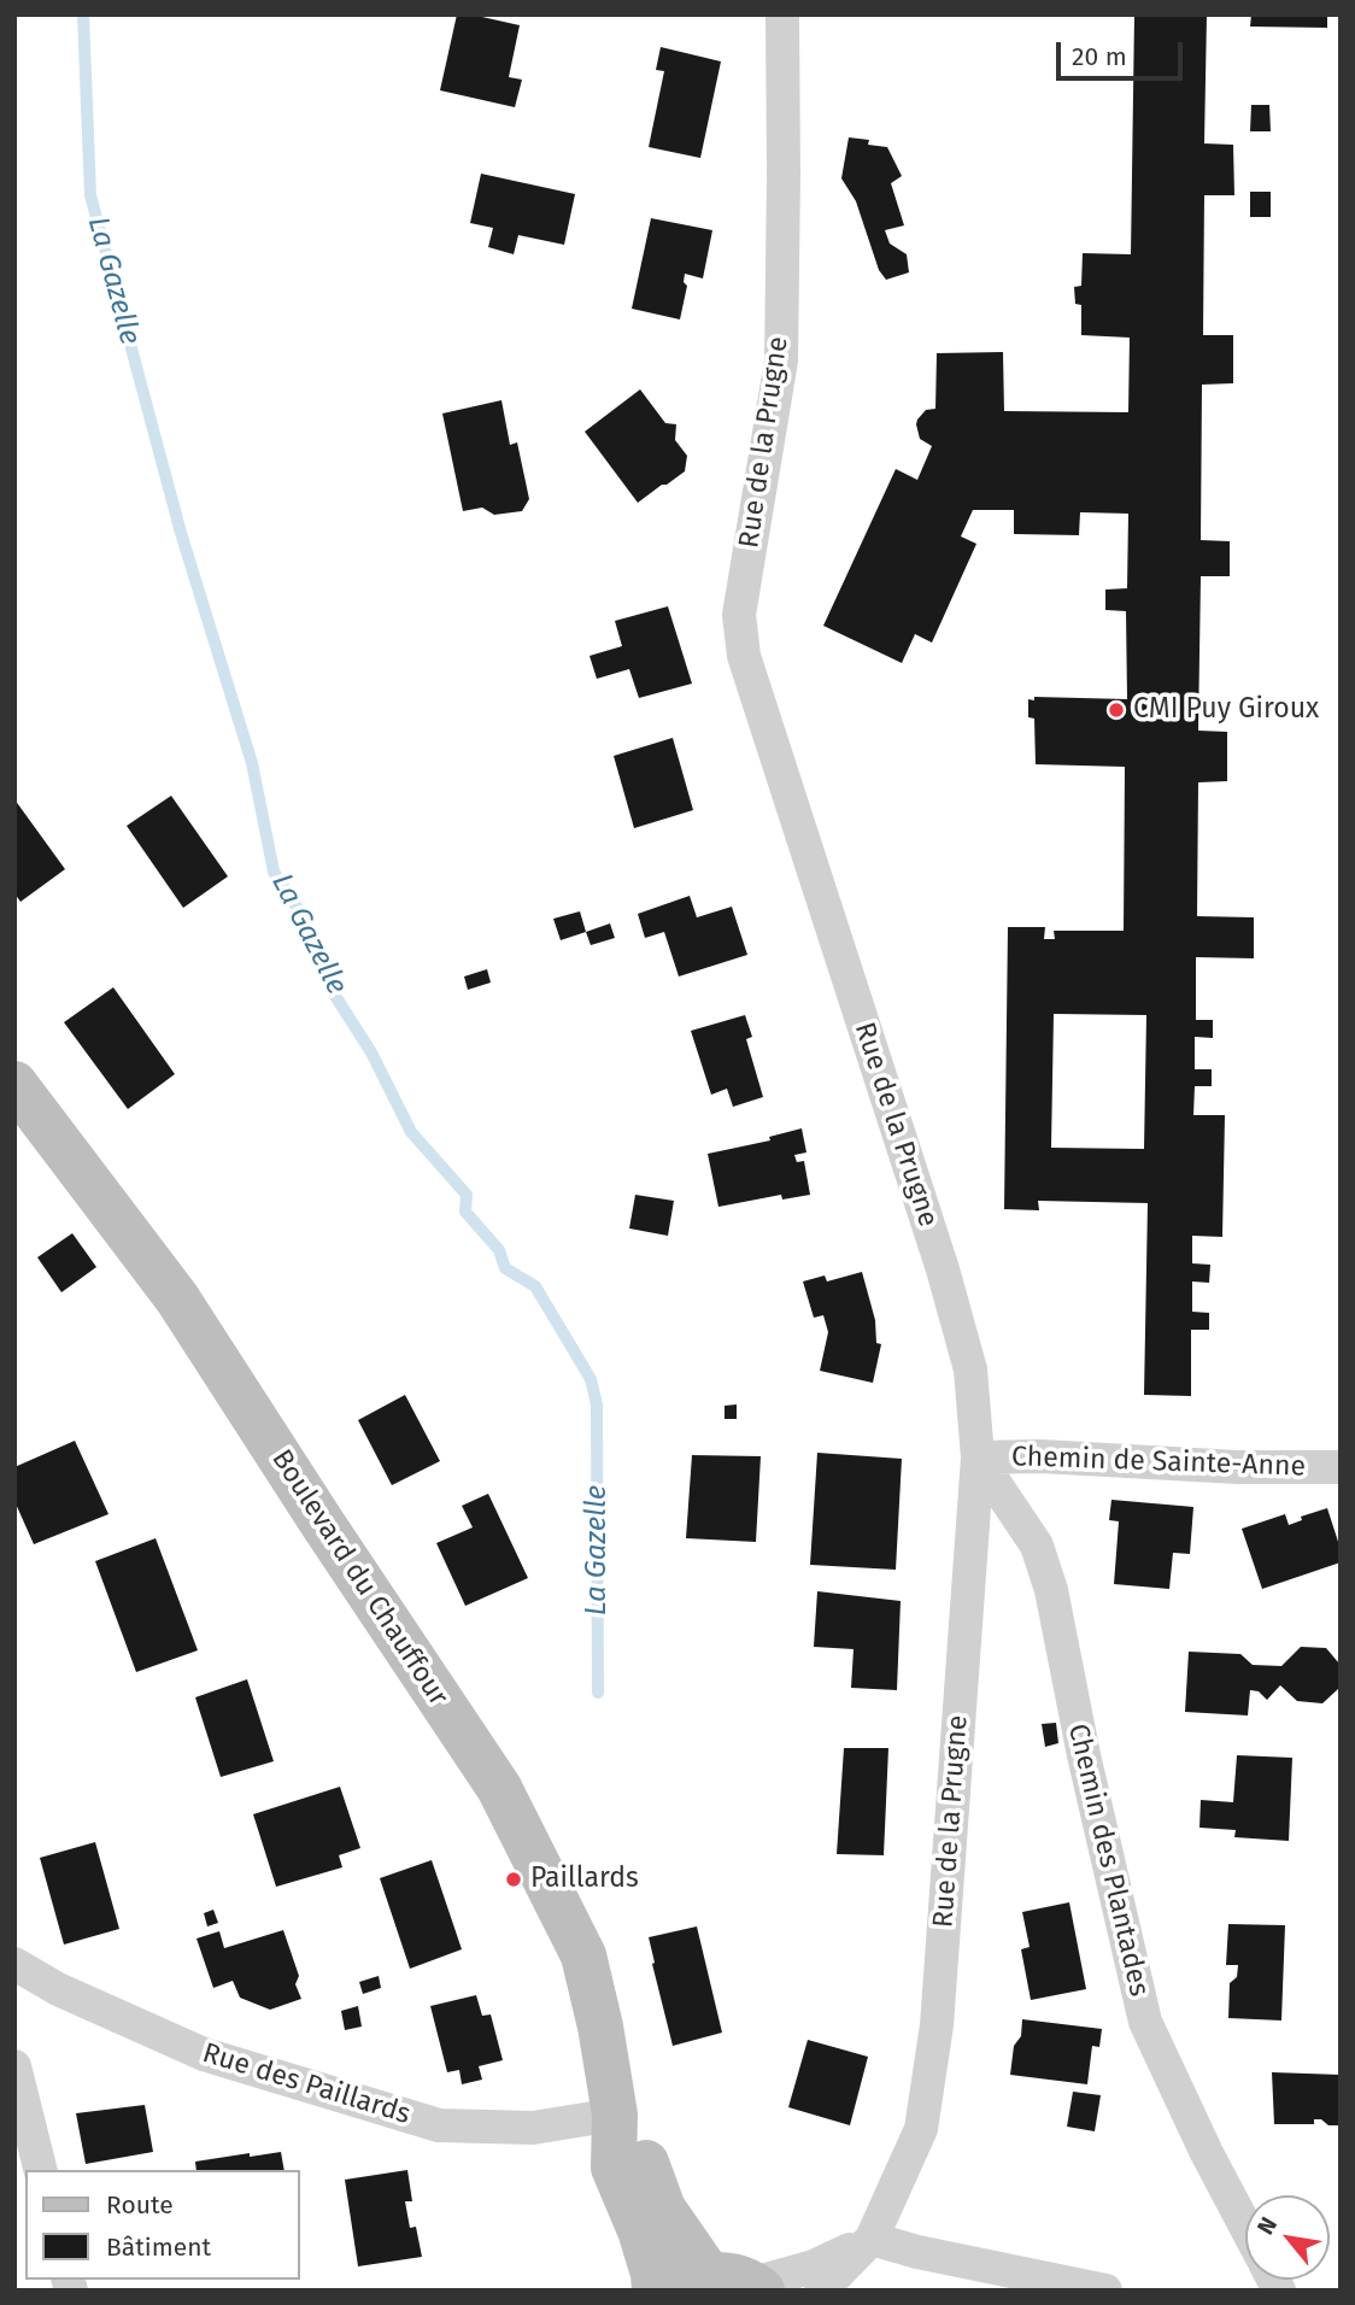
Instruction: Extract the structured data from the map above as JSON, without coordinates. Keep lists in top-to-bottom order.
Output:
{
  "streets": {
    "main road": ["Boulevard du Chauffour"],
    "street": [
      "Rue de la Prugne",
      "Chemin de Sainte-Anne",
      "Chemin des Plantades",
      "Rue des Paillards"
    ]
  },
  "crossings": [
    ["Rue de la Prugne", "Chemin de Sainte-Anne"],
    ["Rue de la Prugne", "Chemin des Plantades"],
    ["Chemin de Sainte-Anne", "Chemin des Plantades"],
    ["Boulevard du Chauffour", "Rue des Paillards"]
  ],
  "water": ["La Gazelle"],
  "places": ["CMI Puy Giroux", "Paillards"],
  "legend": ["Route", "Bâtiment"],
  "scale_bar": "20 m",
  "north": "top left"
}
